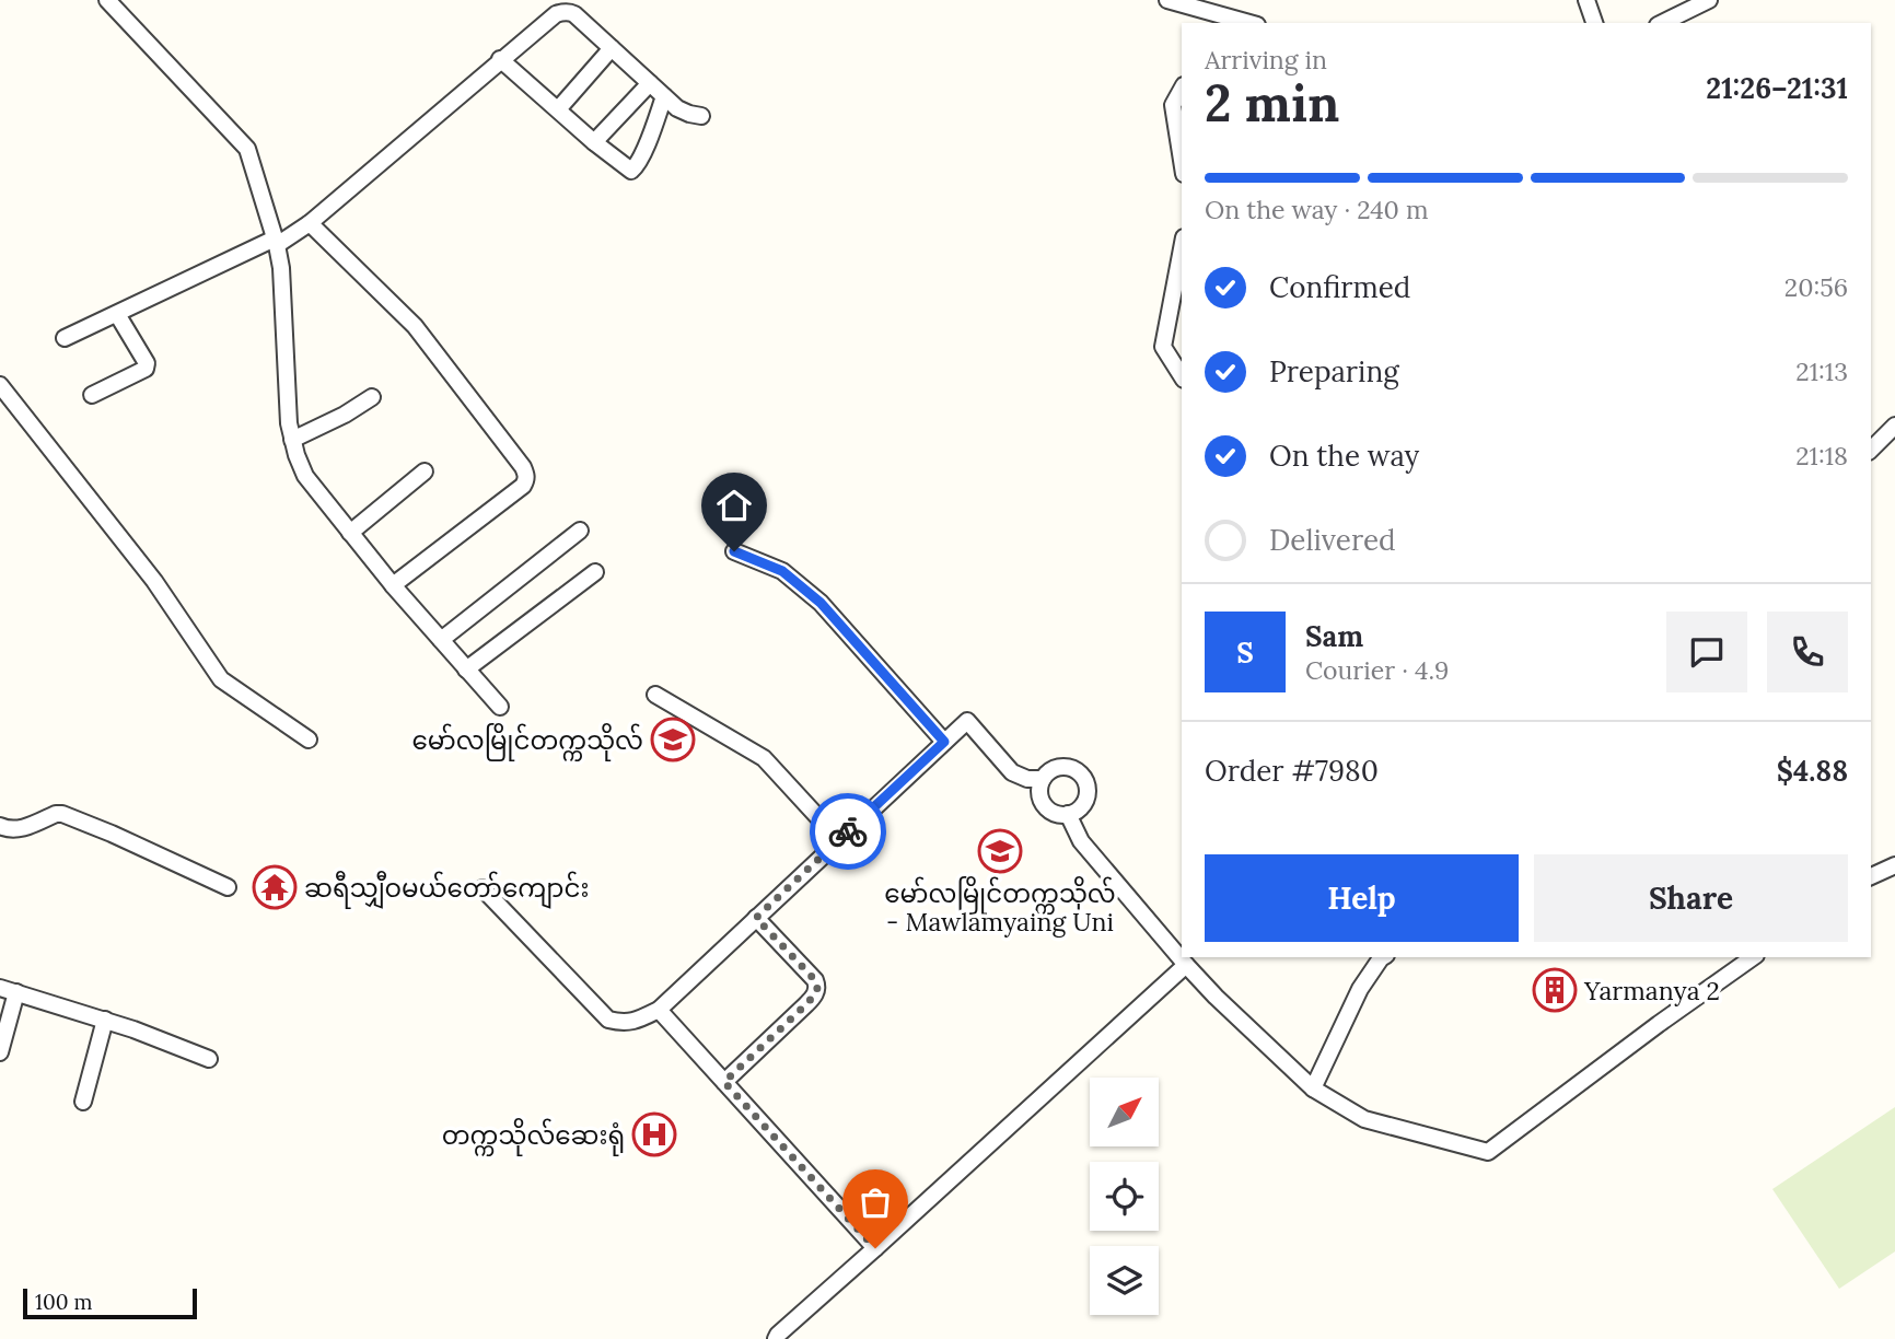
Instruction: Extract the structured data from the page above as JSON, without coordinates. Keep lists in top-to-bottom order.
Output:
{
  "places": {
    "school or university": ["မော်လမြိုင်တက္ကသိုလ်", "မော်လမြိုင်တက္ကသိုလ် - Mawlamyaing Uni"],
    "temple": ["ဆရီသျှီဝမယ်တော်ကျောင်း"],
    "building": ["Yarmanya 2"],
    "hospital": ["တက္ကသိုလ်ဆေးရုံ"]
  },
  "scale_bar": "100 m",
  "north": "top right",
  "page": {
    "heading": ["2 min", "Arriving in", "21:26–21:31"],
    "panel": [
      "Sam",
      "Courier · 4.9",
      "Order #7980",
      "$4.88"
    ],
    "bar": "On the way · 240 m",
    "list": [
      ["Confirmed", "20:56"],
      ["Preparing", "21:13"],
      ["On the way", "21:18"],
      "Delivered"
    ],
    "round": "S",
    "buttons": ["Help", "Share"],
    "scale": "100 m"
  }
}
